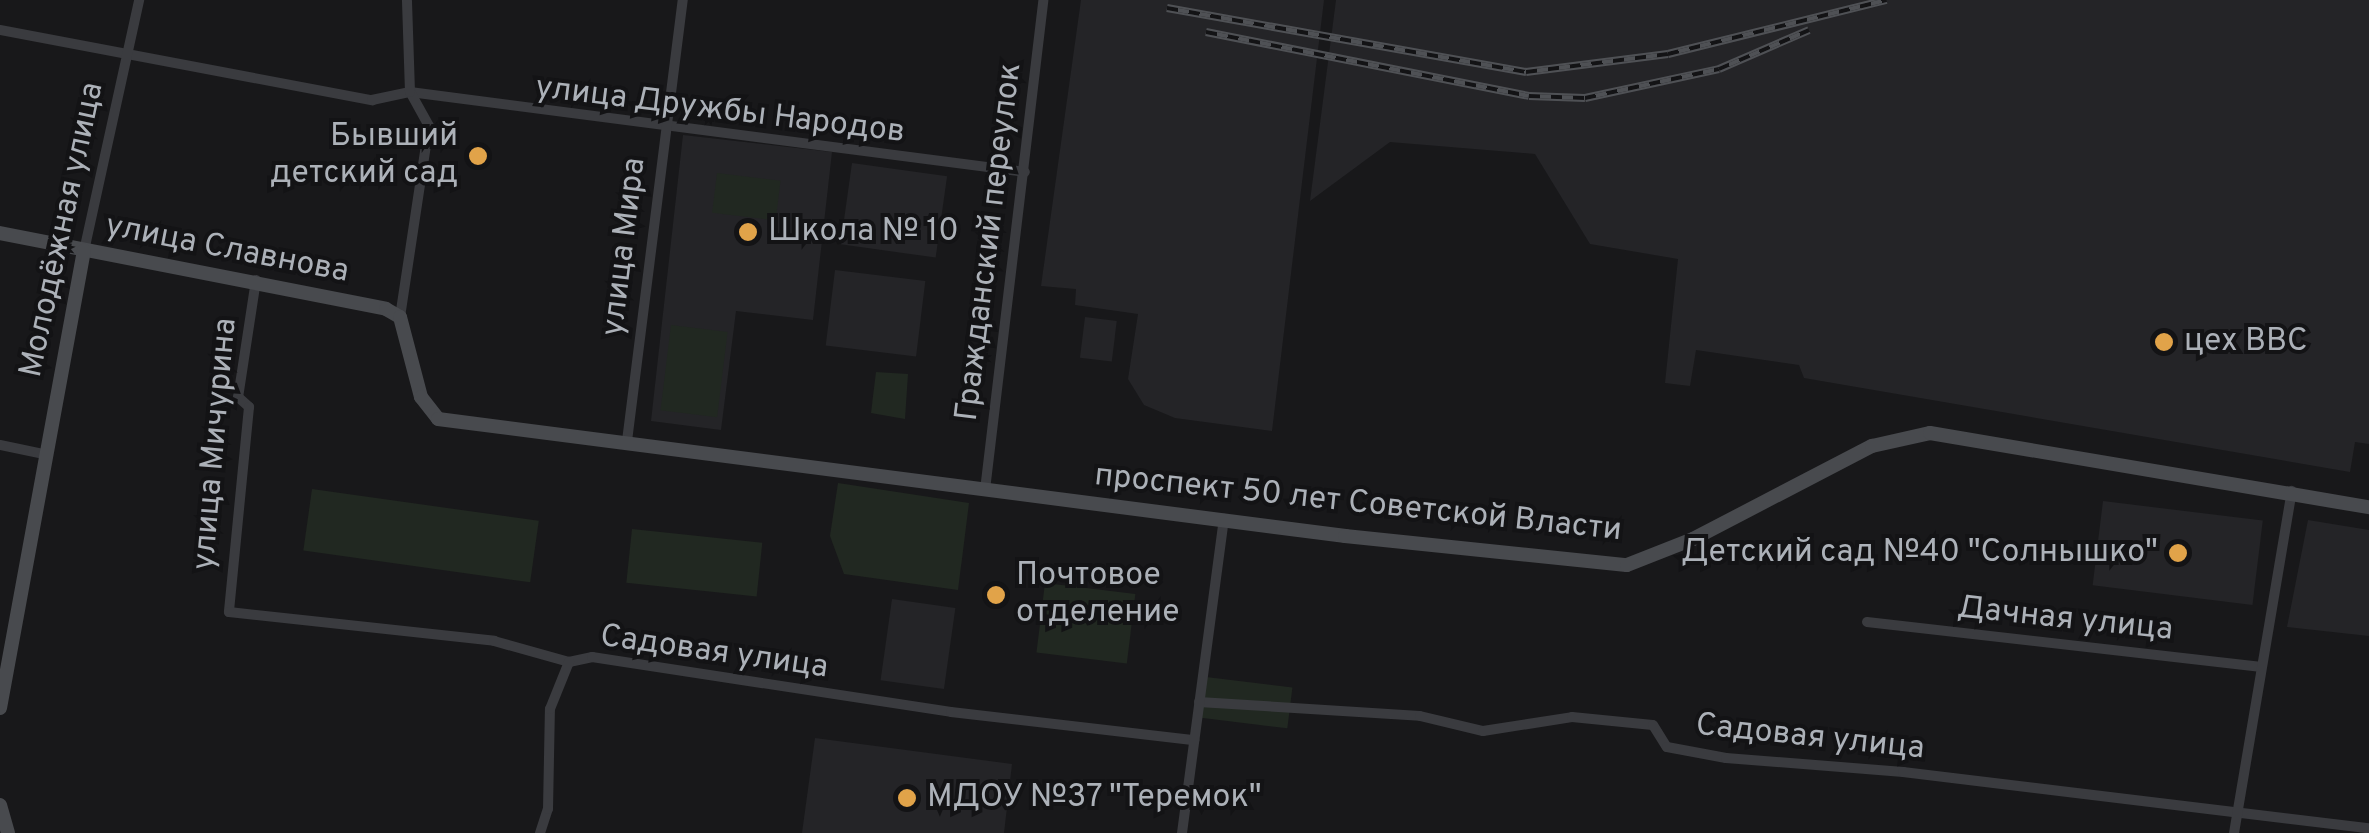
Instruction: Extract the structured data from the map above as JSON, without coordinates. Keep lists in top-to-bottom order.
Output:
{
  "streets": {
    "main road": ["Молодёжная улица", "улица Славнова", "проспект 50 лет Советской Власти"],
    "street": [
      "улица Дружбы Народов",
      "Гражданский переулок",
      "улица Мира",
      "улица Мичурина",
      "Дачная улица",
      "Садовая улица"
    ]
  },
  "crossings": [
    ["улица Дружбы Народов", "Молодёжная улица"],
    ["улица Дружбы Народов", "Гражданский переулок"],
    ["улица Дружбы Народов", "улица Мира"],
    ["Молодёжная улица", "улица Славнова"],
    ["Гражданский переулок", "проспект 50 лет Советской Власти"],
    ["улица Мира", "проспект 50 лет Советской Власти"],
    ["улица Славнова", "улица Мичурина"],
    ["улица Славнова", "проспект 50 лет Советской Власти"],
    ["улица Мичурина", "Садовая улица"]
  ],
  "places": [
    "Бывший детский сад",
    "Школа № 10",
    "цех ВВС",
    "Детский сад №40 \"Солнышко\"",
    "Почтовое отделение",
    "МДОУ №37 \"Теремок\""
  ]
}
